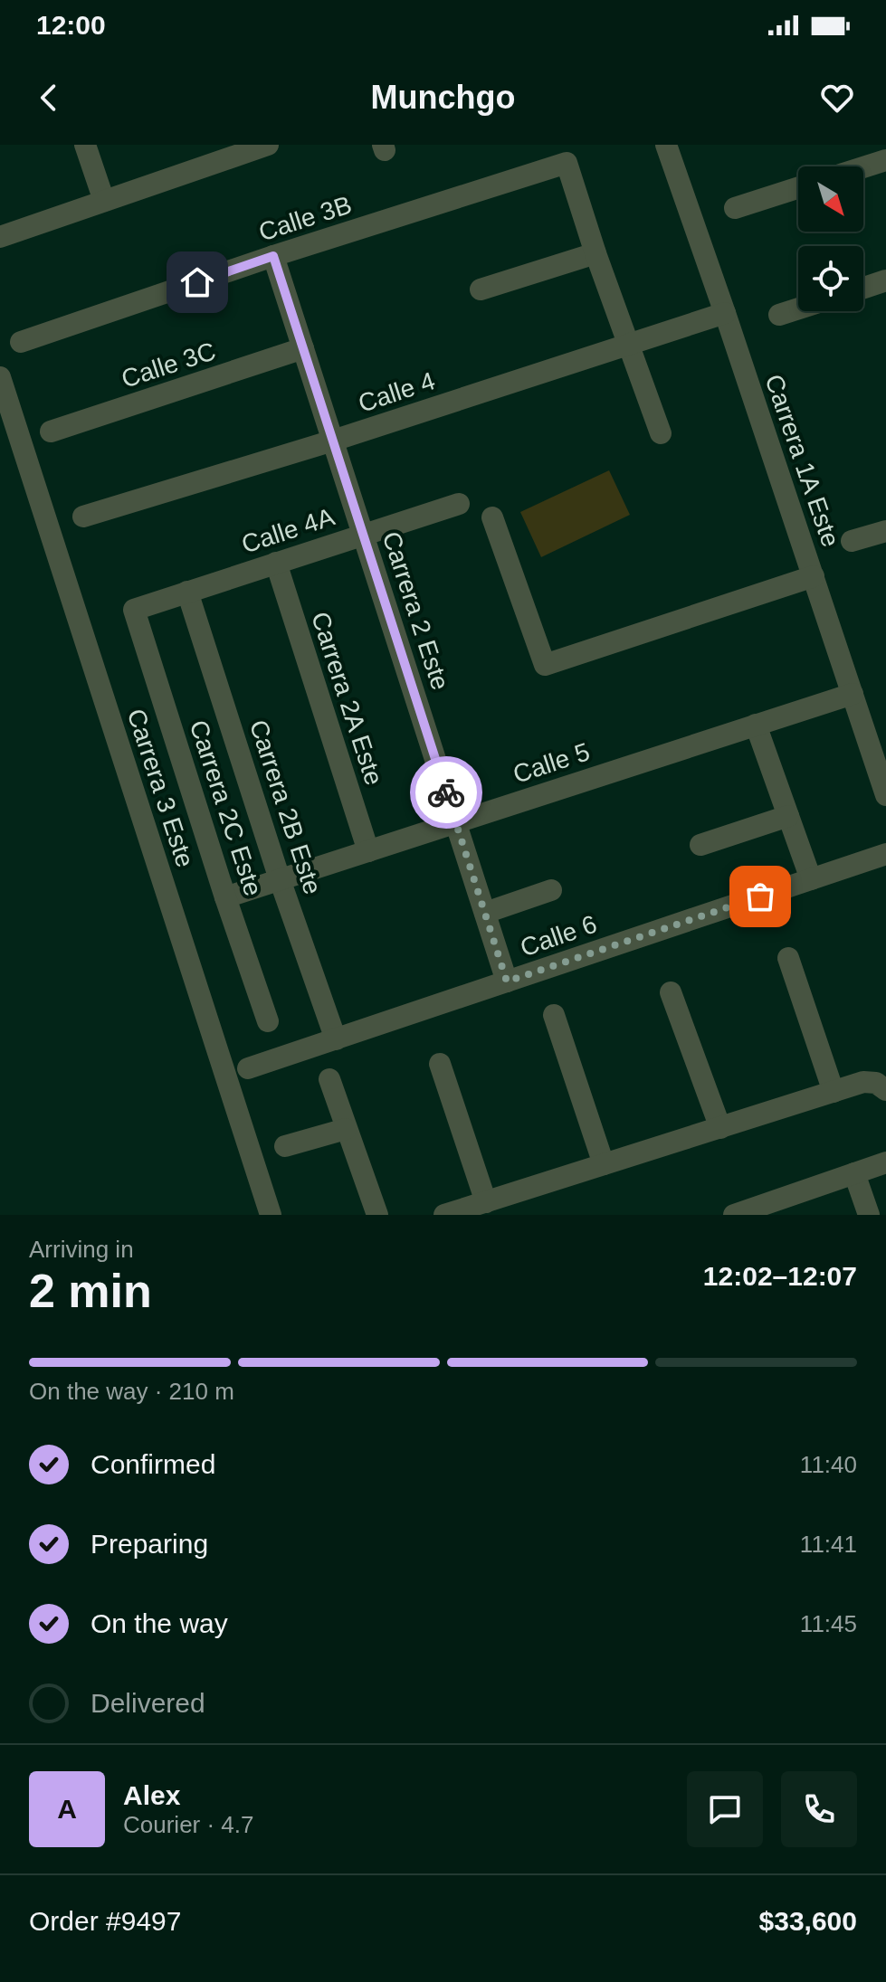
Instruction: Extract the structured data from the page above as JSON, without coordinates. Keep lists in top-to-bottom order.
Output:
{
  "streets": {
    "street": [
      "Calle 3B",
      "Calle 3C",
      "Calle 4",
      "Carrera 1A Este",
      "Calle 4A",
      "Carrera 2 Este",
      "Carrera 2A Este",
      "Calle 5",
      "Carrera 3 Este",
      "Carrera 2B Este",
      "Carrera 2C Este",
      "Calle 6"
    ]
  },
  "crossings": [
    ["Calle 3B", "Carrera 2 Este"],
    ["Calle 3C", "Carrera 2 Este"],
    ["Calle 4", "Carrera 1A Este"],
    ["Calle 4", "Carrera 2 Este"],
    ["Carrera 1A Este", "Calle 5"],
    ["Calle 4A", "Carrera 2 Este"],
    ["Calle 4A", "Carrera 2A Este"],
    ["Calle 4A", "Carrera 2B Este"],
    ["Calle 4A", "Carrera 2C Este"],
    ["Carrera 2 Este", "Calle 5"],
    ["Carrera 2 Este", "Calle 6"],
    ["Carrera 2A Este", "Calle 5"],
    ["Calle 5", "Carrera 2B Este"],
    ["Calle 5", "Carrera 2C Este"],
    ["Carrera 2B Este", "Calle 6"]
  ],
  "north": "bottom right",
  "page": {
    "status": "12:00",
    "header": "Munchgo",
    "heading": ["2 min", "Arriving in", "12:02–12:07"],
    "panel": [
      "Alex",
      "Courier · 4.7",
      "Order #9497",
      "$33,600"
    ],
    "bar": "On the way · 210 m",
    "list": [
      ["Confirmed", "11:40"],
      ["Preparing", "11:41"],
      ["On the way", "11:45"],
      "Delivered"
    ],
    "round": "A"
  }
}
